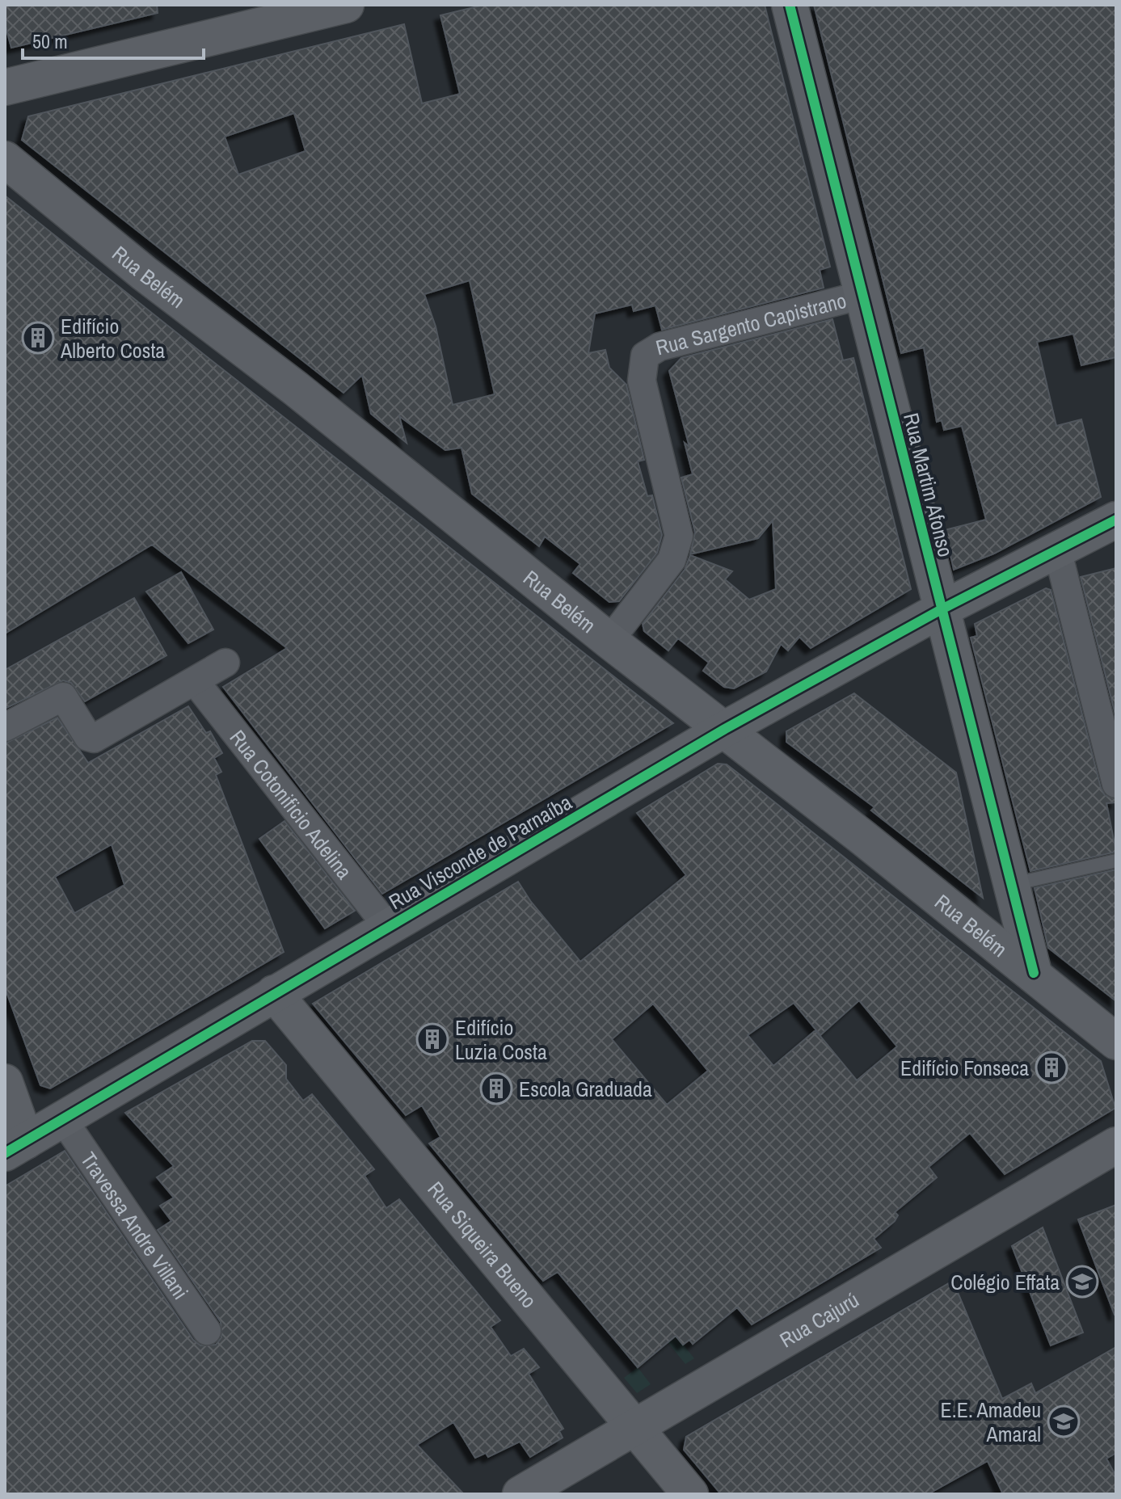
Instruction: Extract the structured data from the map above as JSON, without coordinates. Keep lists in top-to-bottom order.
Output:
{
  "streets": {
    "street": [
      "Rua Belém",
      "Rua Sargento Capistrano",
      "Rua Martim Afonso",
      "Rua Cotonificio Adelina",
      "Rua Visconde de Parnaíba",
      "Travessa Andre Villani",
      "Rua Siqueira Bueno",
      "Rua Cajurú"
    ]
  },
  "crossings": [
    ["Rua Belém", "Rua Sargento Capistrano"],
    ["Rua Belém", "Rua Martim Afonso"],
    ["Rua Belém", "Rua Visconde de Parnaíba"],
    ["Rua Sargento Capistrano", "Rua Martim Afonso"],
    ["Rua Martim Afonso", "Rua Visconde de Parnaíba"],
    ["Rua Cotonificio Adelina", "Rua Visconde de Parnaíba"],
    ["Rua Visconde de Parnaíba", "Travessa Andre Villani"],
    ["Rua Visconde de Parnaíba", "Rua Siqueira Bueno"],
    ["Rua Siqueira Bueno", "Rua Cajurú"]
  ],
  "places": {
    "building": [
      "Edifício Alberto Costa",
      "Edifício Luzia Costa",
      "Edifício Fonseca",
      "Escola Graduada"
    ],
    "school or university": ["Colégio Effata", "E.E. Amadeu Amaral"]
  },
  "scale_bar": "50 m"
}
